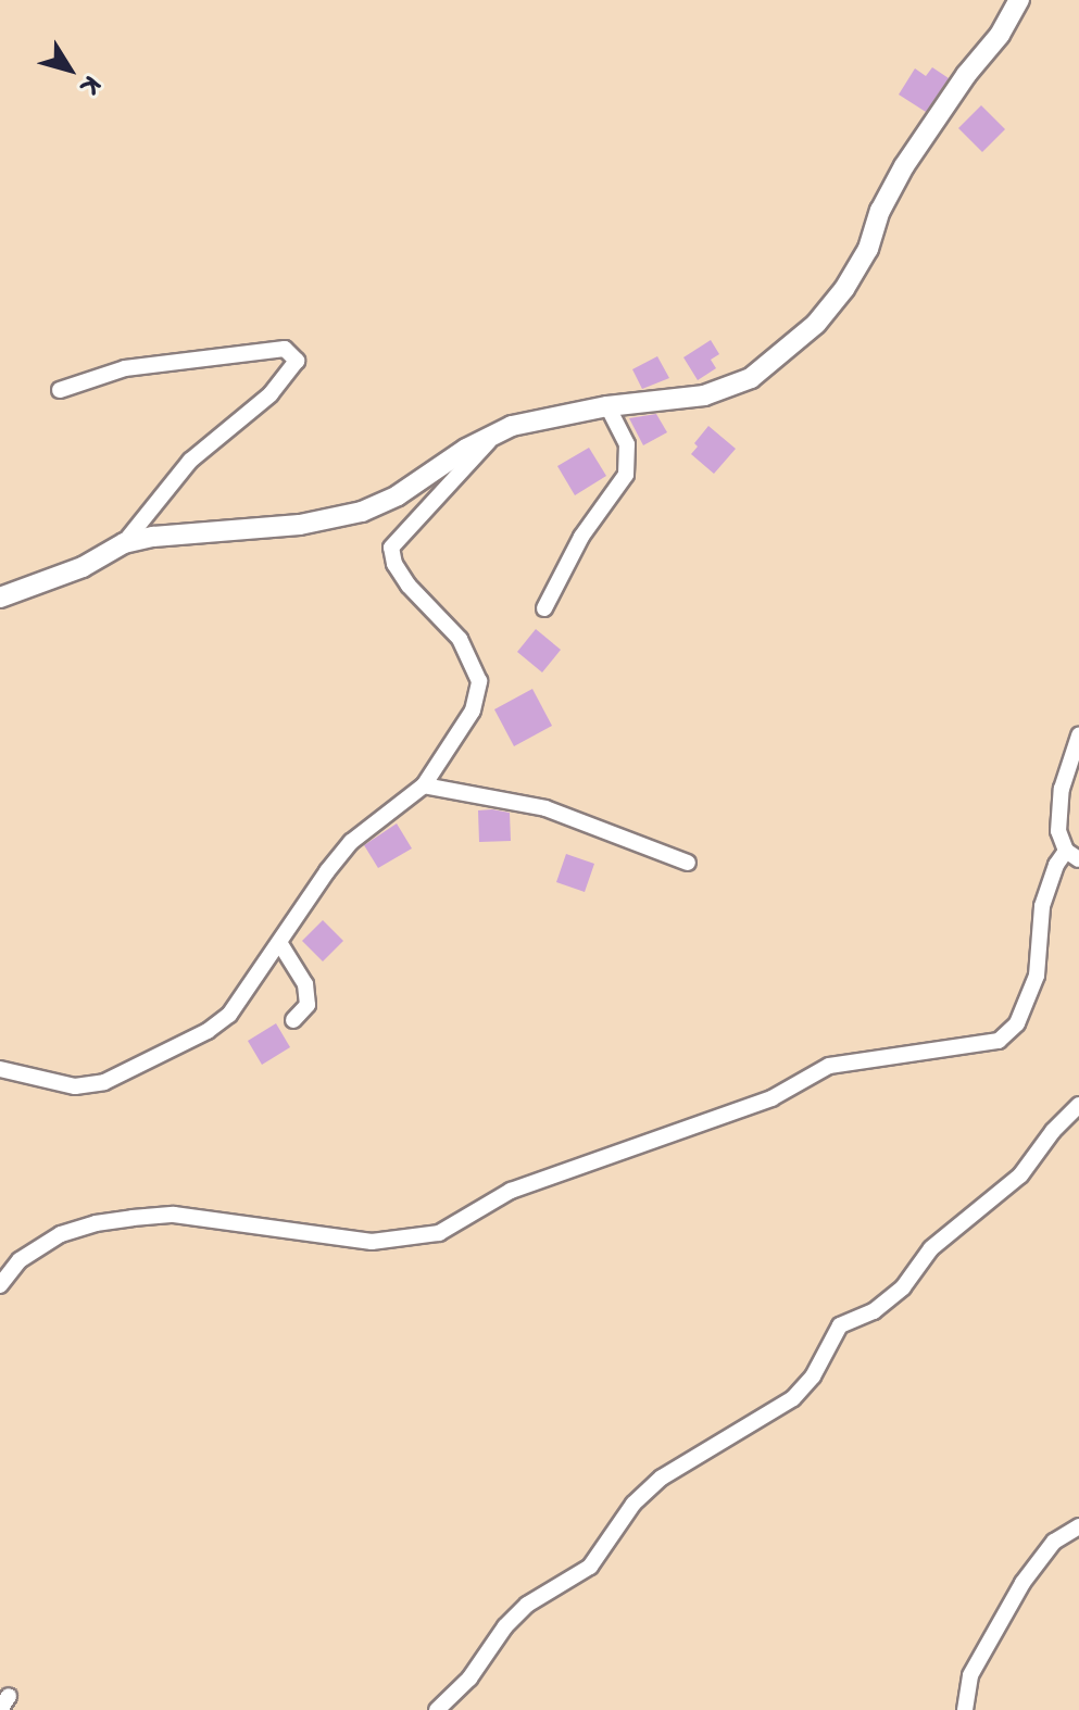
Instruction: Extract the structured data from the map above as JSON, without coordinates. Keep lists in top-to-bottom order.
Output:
{
  "north": "bottom right"
}
